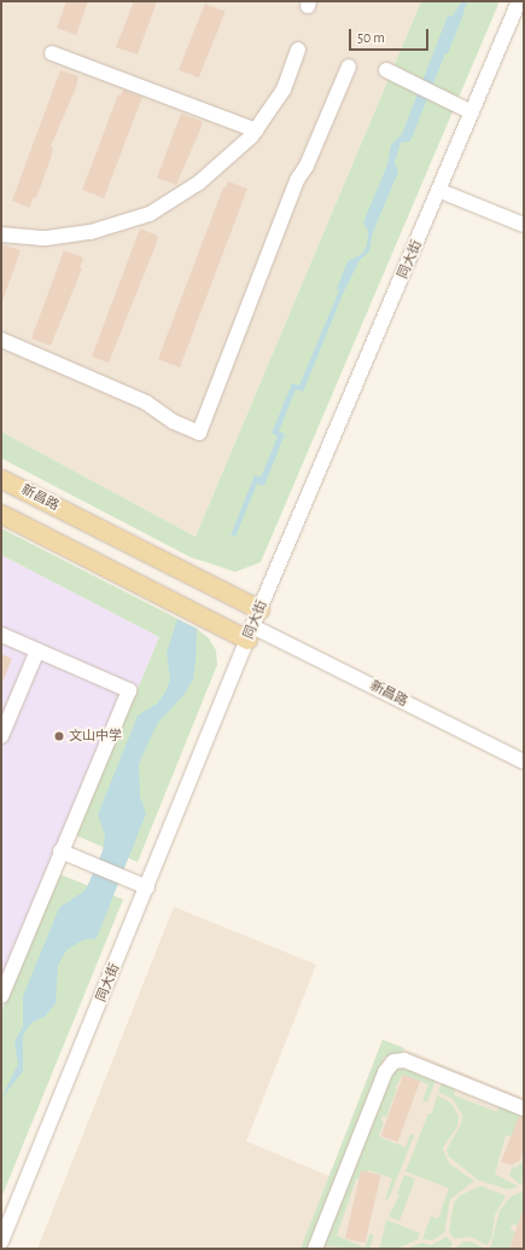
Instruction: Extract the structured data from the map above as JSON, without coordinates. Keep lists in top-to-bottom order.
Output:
{
  "streets": {
    "main road": ["新昌路"],
    "street": ["同大街"]
  },
  "crossings": [
    ["同大街", "新昌路"]
  ],
  "places": ["文山中学"],
  "scale_bar": "50 m"
}
